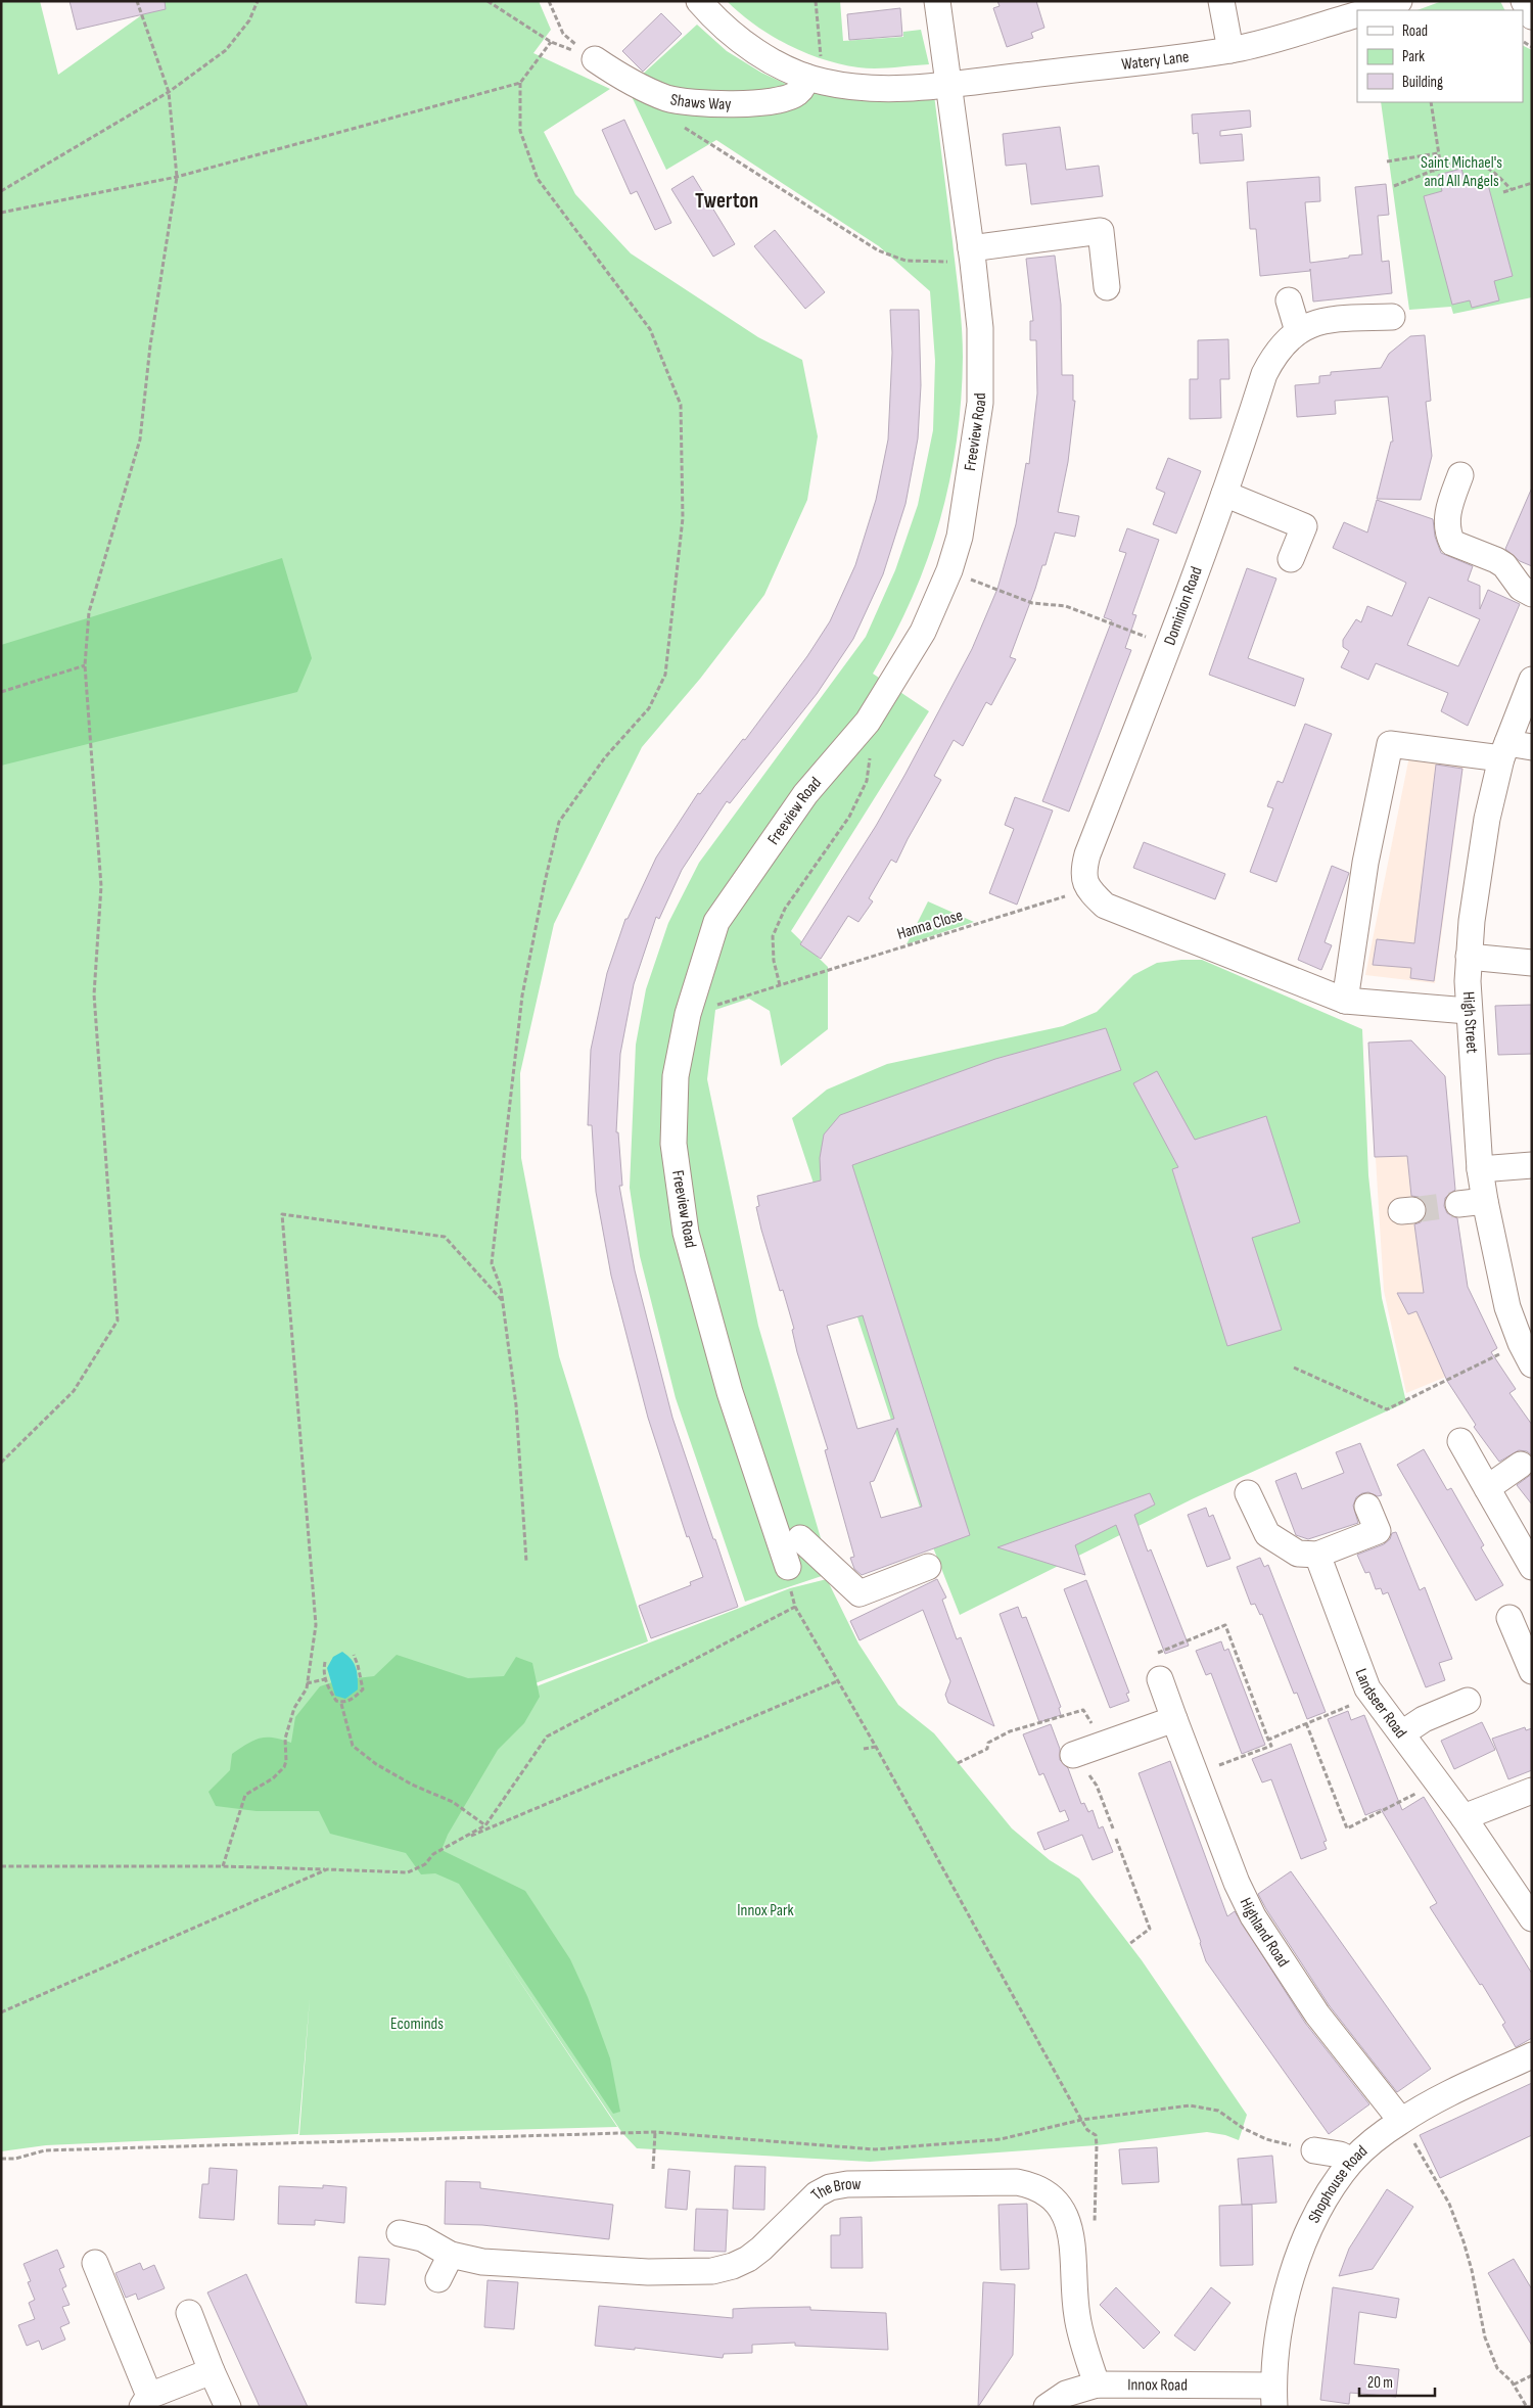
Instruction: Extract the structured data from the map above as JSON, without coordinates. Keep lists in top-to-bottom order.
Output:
{
  "streets": {
    "street": [
      "Watery Lane",
      "Shaws Way",
      "Freeview Road",
      "Dominion Road",
      "High Street",
      "Landseer Road",
      "Highland Road",
      "Shophouse Road",
      "The Brow",
      "Innox Road"
    ],
    "path": ["Hanna Close"]
  },
  "crossings": [
    ["Watery Lane", "Freeview Road"],
    ["Dominion Road", "Hanna Close"],
    ["Highland Road", "Shophouse Road"],
    ["Shophouse Road", "Innox Road"],
    ["The Brow", "Innox Road"]
  ],
  "districts": ["Twerton"],
  "parks": ["Saint Michael's and All Angels", "Innox Park", "Ecominds"],
  "legend": ["Road", "Park", "Building"],
  "scale_bar": "20 m"
}
